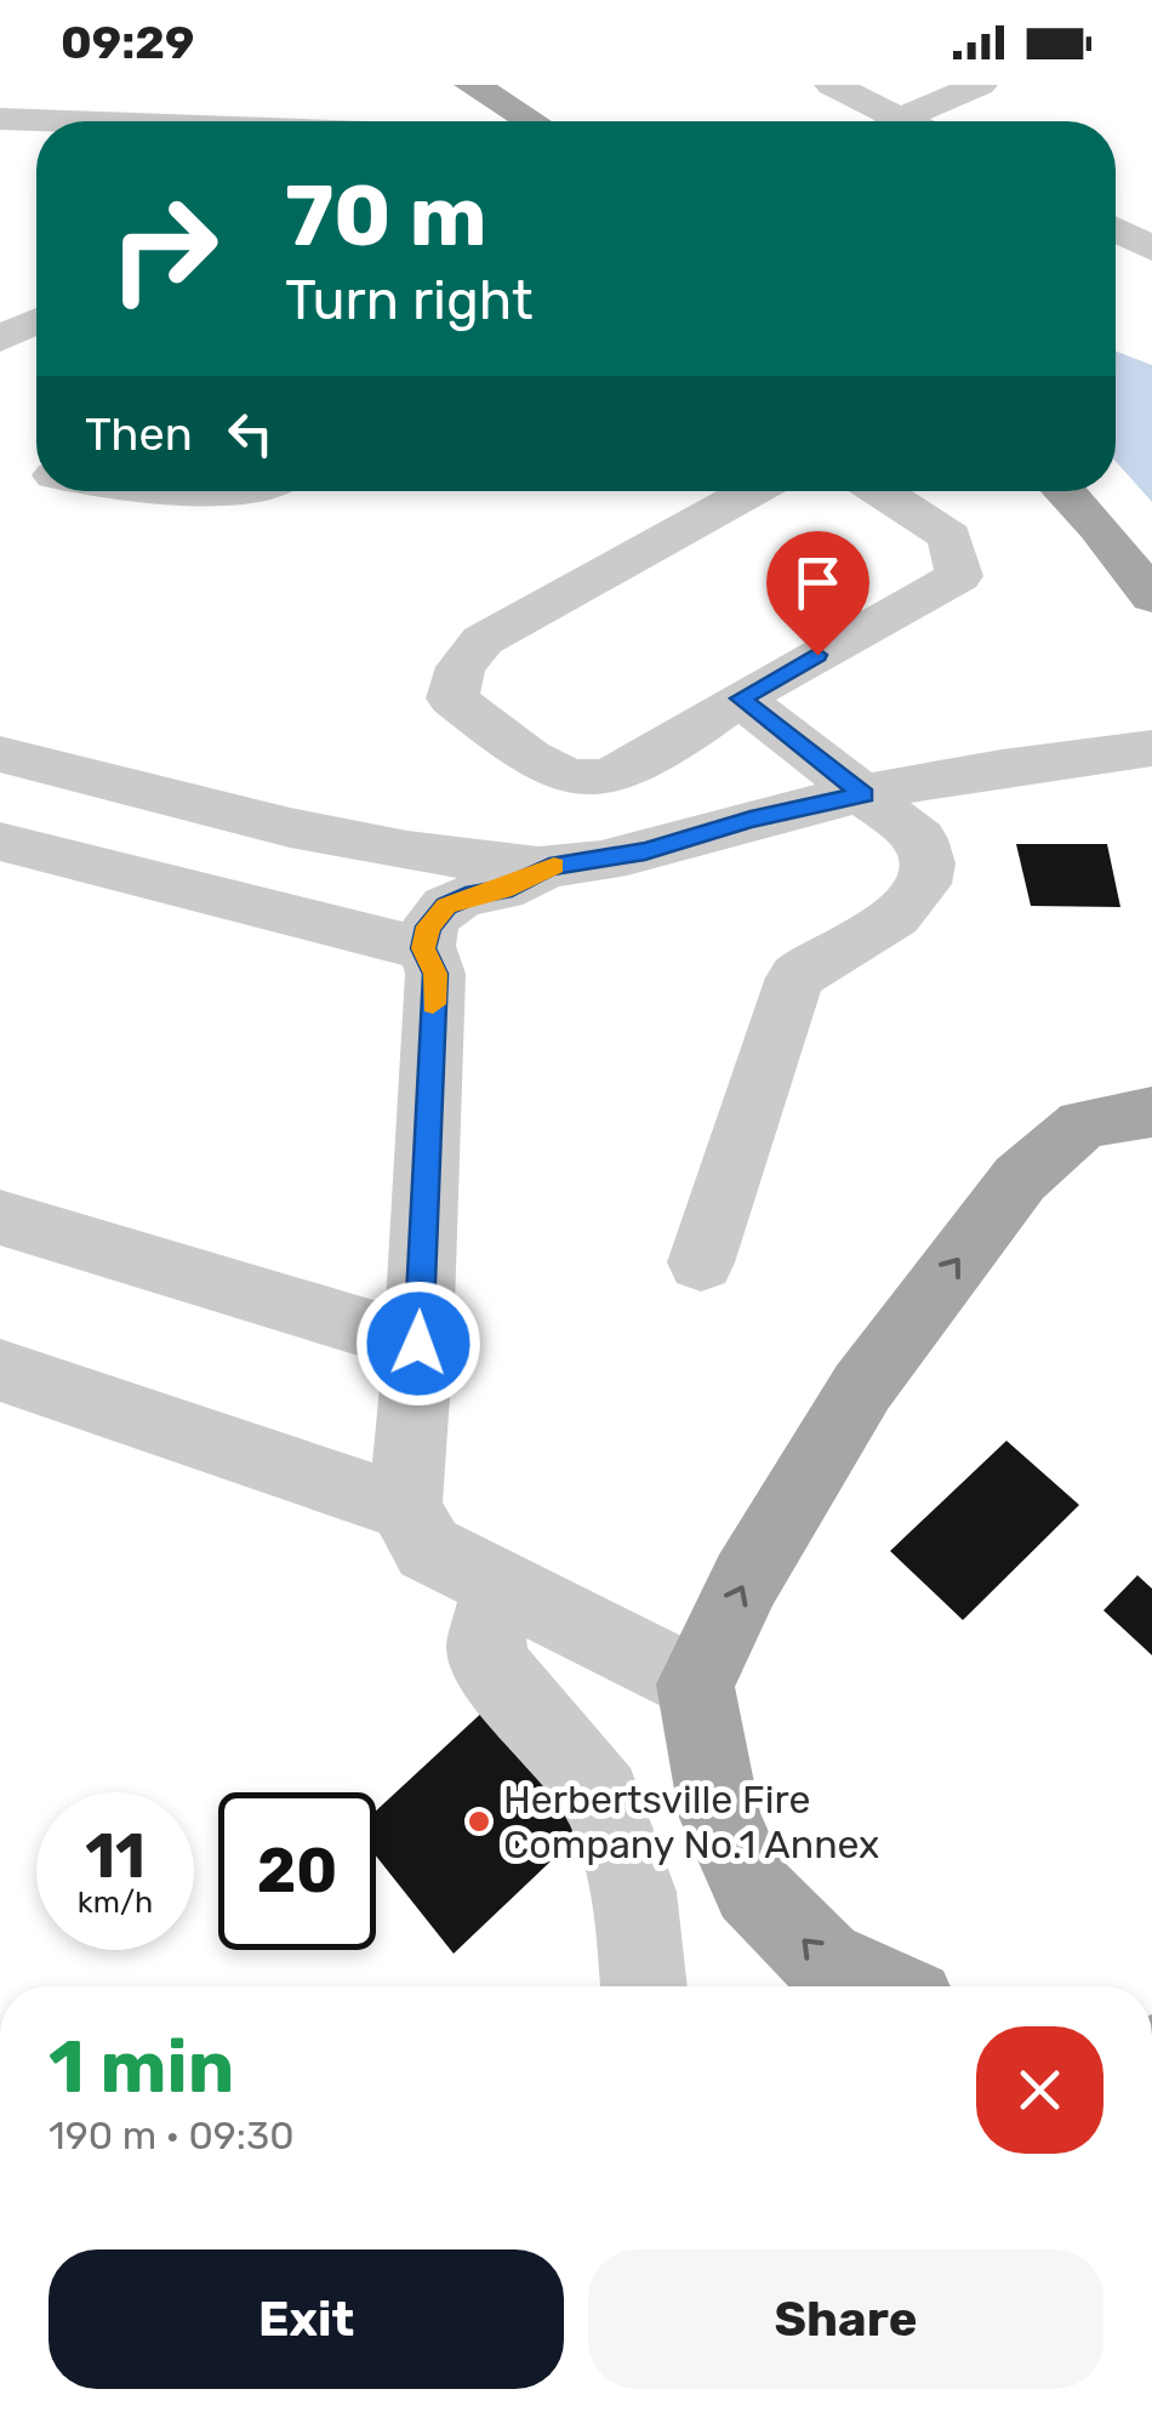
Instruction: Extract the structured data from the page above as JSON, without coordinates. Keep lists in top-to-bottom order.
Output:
{
  "places": ["Herbertsville Fire Company No.1 Annex"],
  "page": {
    "status": "09:29",
    "turn": ["70 m", "Turn right"],
    "then": "Then",
    "speed": "11 km/h",
    "limit": "20",
    "heading": ["1 min", "190 m · 09:30"],
    "buttons": ["Exit", "Share"]
  }
}
